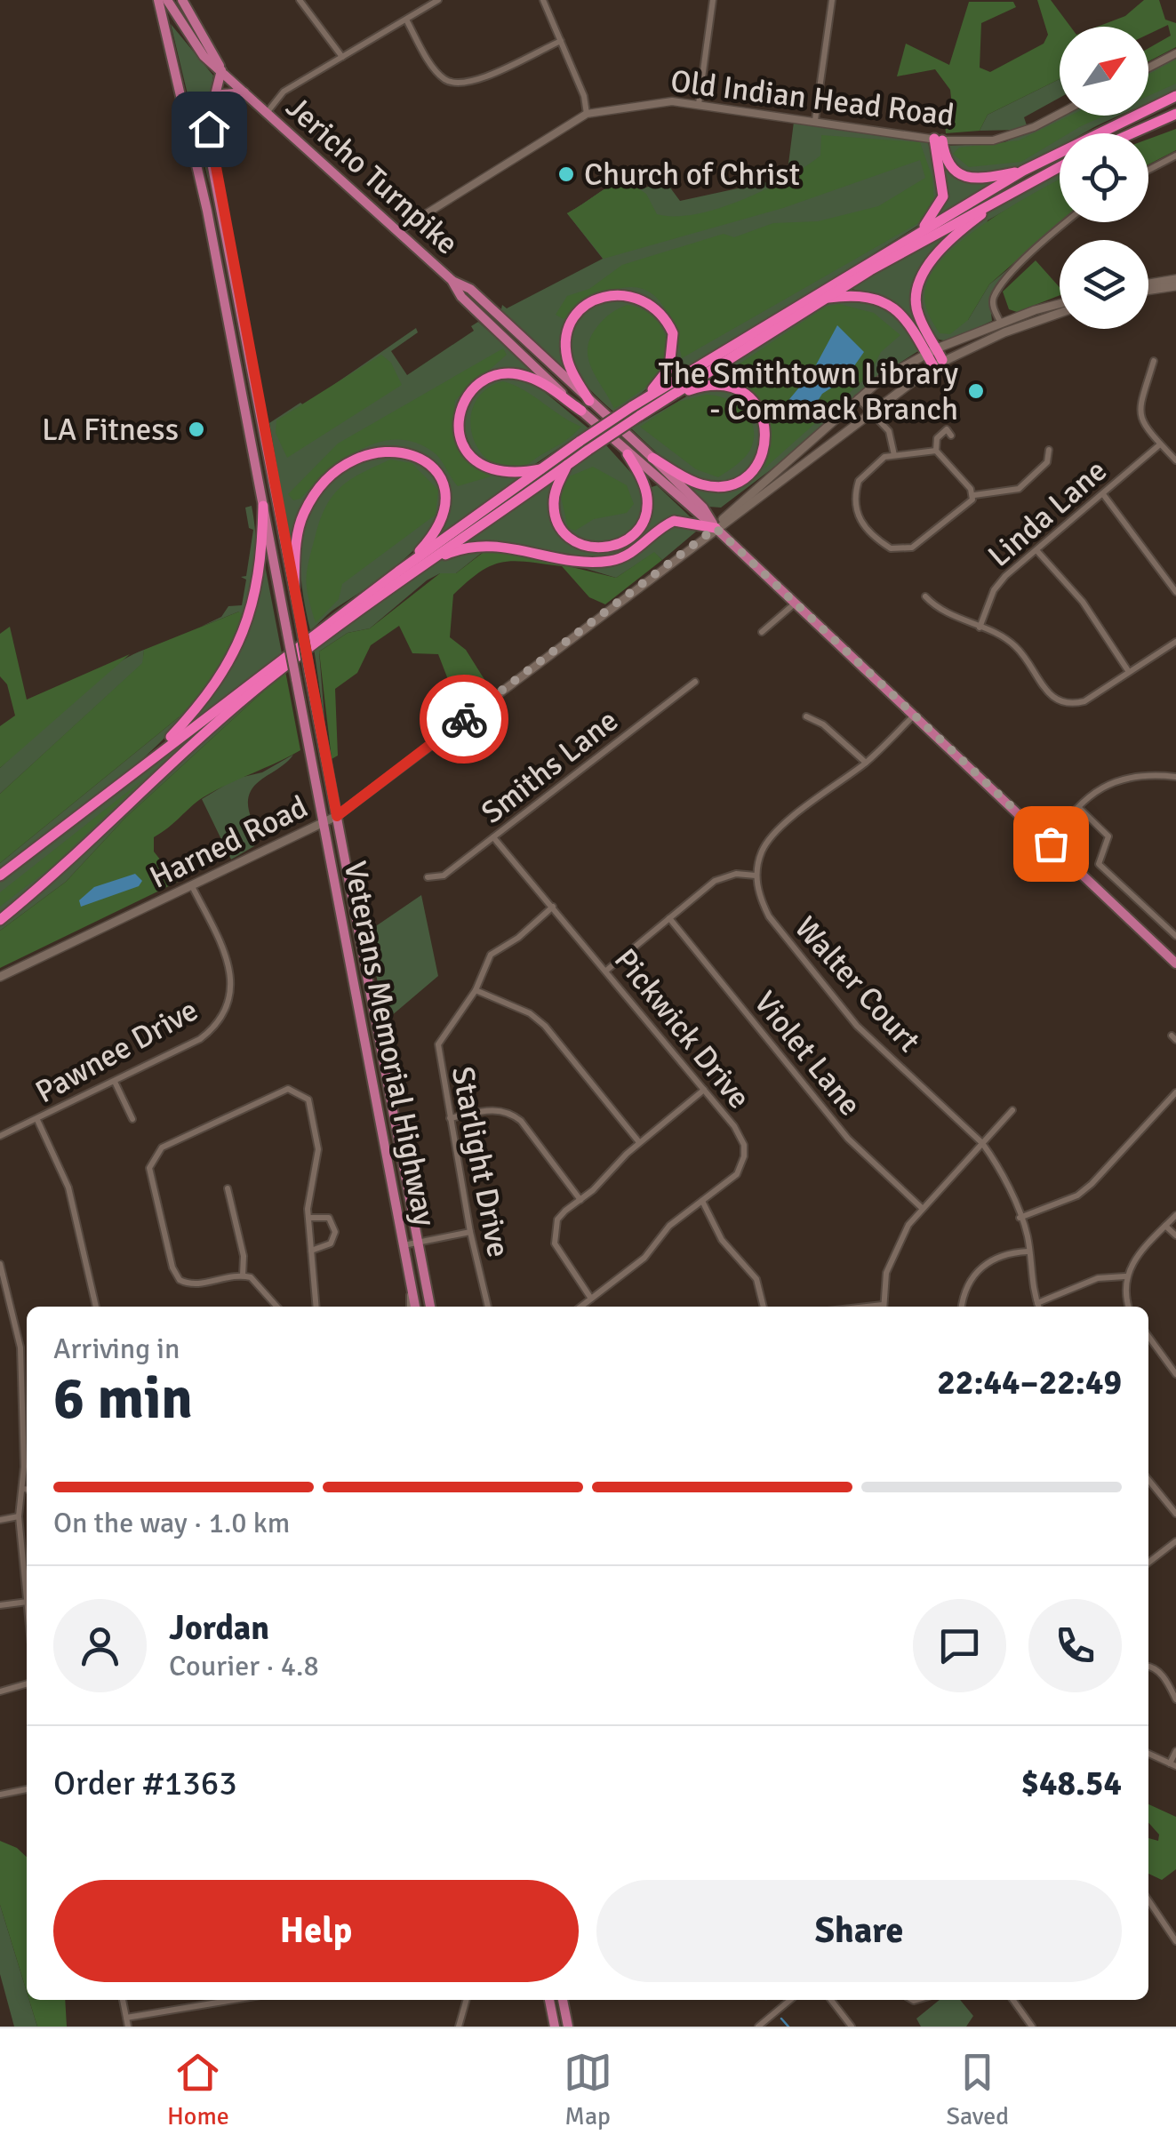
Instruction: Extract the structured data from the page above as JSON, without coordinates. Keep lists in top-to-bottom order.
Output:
{
  "streets": {
    "main road": ["Jericho Turnpike", "Harned Road", "Veterans Memorial Highway"],
    "street": [
      "Old Indian Head Road",
      "Linda Lane",
      "Smiths Lane",
      "Walter Court",
      "Pickwick Drive",
      "Pawnee Drive",
      "Violet Lane",
      "Starlight Drive"
    ]
  },
  "crossings": [
    ["Old Indian Head Road", "Jericho Turnpike"],
    ["Jericho Turnpike", "Harned Road"],
    ["Jericho Turnpike", "Veterans Memorial Highway"],
    ["Smiths Lane", "Pickwick Drive"],
    ["Harned Road", "Veterans Memorial Highway"],
    ["Harned Road", "Pawnee Drive"],
    ["Pickwick Drive", "Starlight Drive"]
  ],
  "places": ["Church of Christ", "The Smithtown Library - Commack Branch", "LA Fitness"],
  "north": "top right",
  "page": {
    "heading": ["6 min", "Arriving in", "22:44–22:49"],
    "panel": [
      "Jordan",
      "Courier · 4.8",
      "Order #1363",
      "$48.54"
    ],
    "bar": "On the way · 1.0 km",
    "buttons": ["Help", "Share"],
    "tabs": ["Home", "Map", "Saved"]
  }
}
